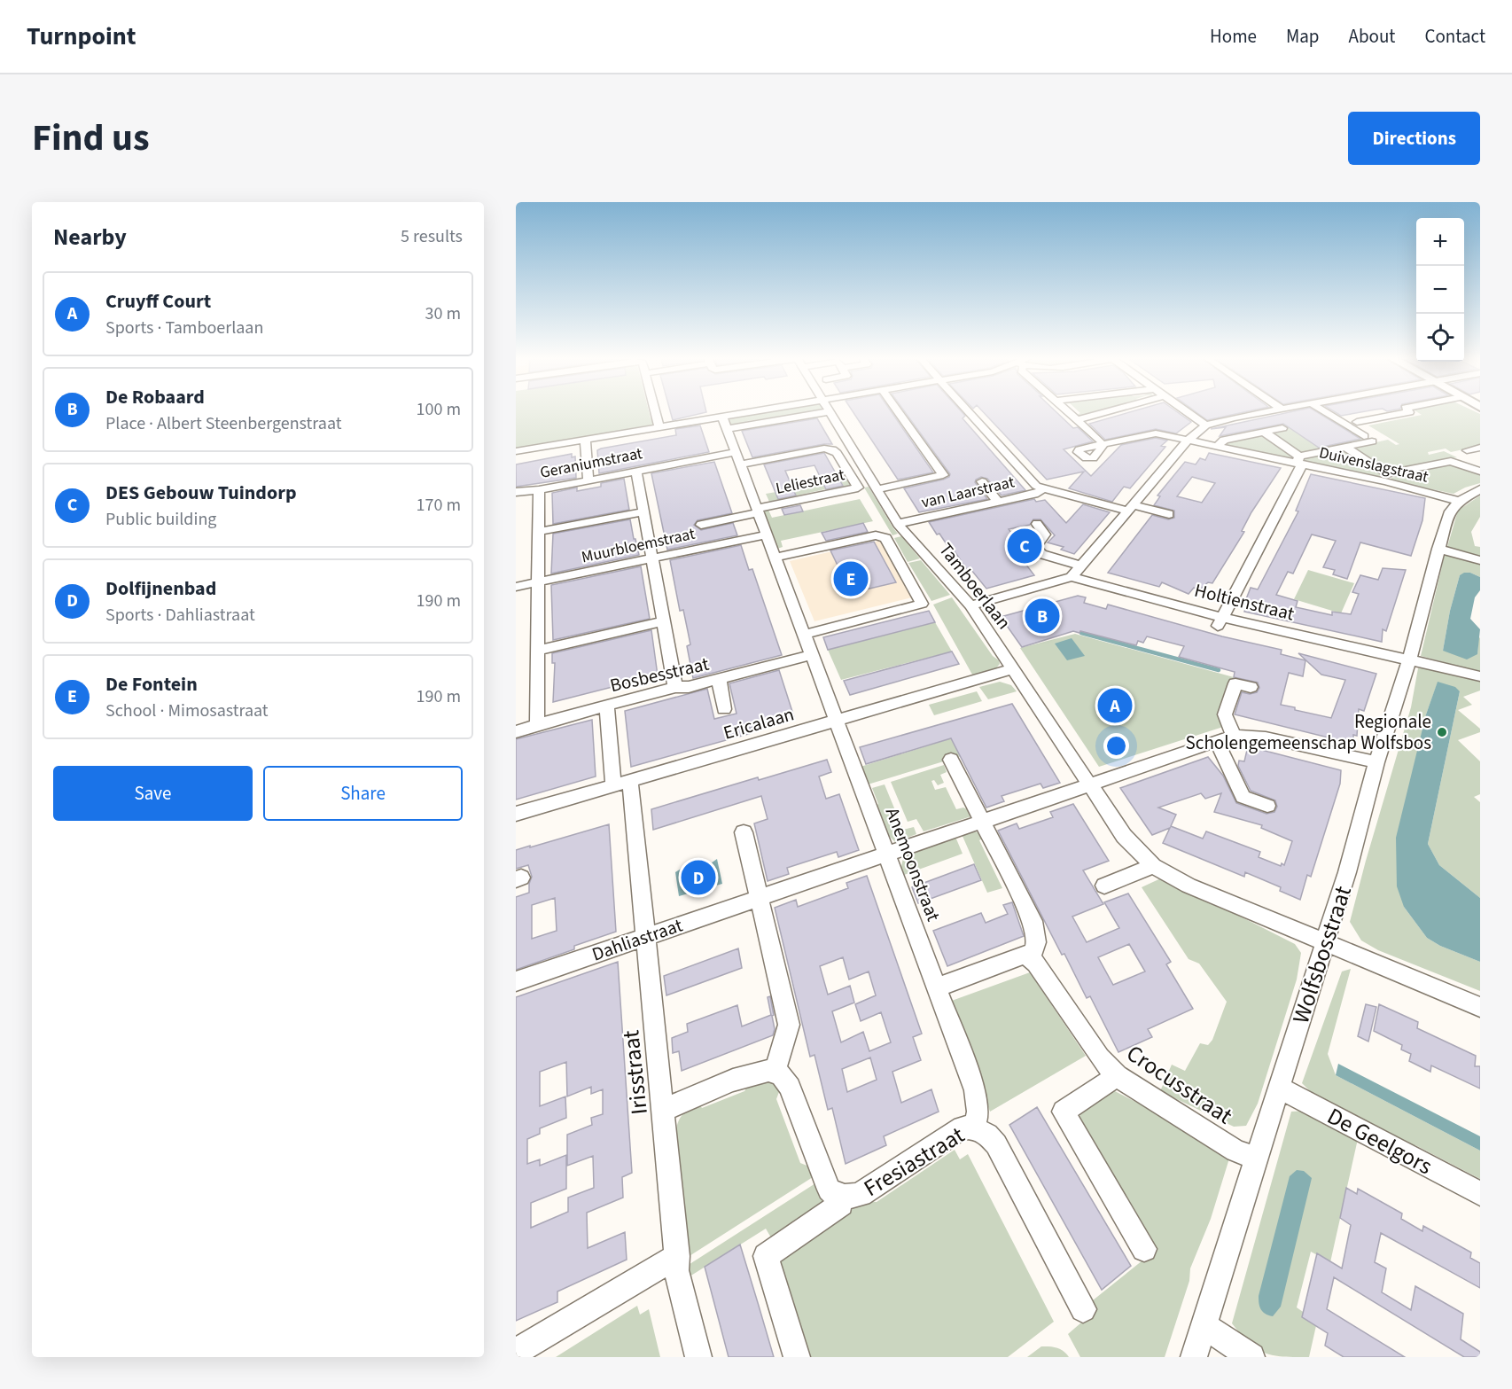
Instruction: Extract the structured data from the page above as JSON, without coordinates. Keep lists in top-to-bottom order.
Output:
{
  "streets": {
    "street": [
      "Geraniumstraat",
      "Duivenslagstraat",
      "Leliestraat",
      "van Laarstraat",
      "Muurbloemstraat",
      "Tamboerlaan",
      "Holtienstraat",
      "Bosbesstraat",
      "Ericalaan",
      "Anemoonstraat",
      "Dahliastraat",
      "Wolfsbosstraat",
      "Irisstraat",
      "Crocusstraat",
      "De Geelgors",
      "Fresiastraat"
    ]
  },
  "crossings": [
    ["Geraniumstraat", "Leliestraat"],
    ["Geraniumstraat", "Anemoonstraat"],
    ["Duivenslagstraat", "Wolfsbosstraat"],
    ["Leliestraat", "Anemoonstraat"],
    ["van Laarstraat", "Tamboerlaan"],
    ["Muurbloemstraat", "Anemoonstraat"],
    ["Tamboerlaan", "Ericalaan"],
    ["Tamboerlaan", "Dahliastraat"],
    ["Tamboerlaan", "Wolfsbosstraat"],
    ["Holtienstraat", "Wolfsbosstraat"],
    ["Bosbesstraat", "Anemoonstraat"],
    ["Bosbesstraat", "Irisstraat"],
    ["Ericalaan", "Anemoonstraat"],
    ["Ericalaan", "Irisstraat"],
    ["Anemoonstraat", "Dahliastraat"],
    ["Anemoonstraat", "Fresiastraat"],
    ["Dahliastraat", "Wolfsbosstraat"],
    ["Dahliastraat", "Irisstraat"],
    ["Wolfsbosstraat", "Crocusstraat"],
    ["Wolfsbosstraat", "De Geelgors"]
  ],
  "places": ["Regionale Scholengemeenschap Wolfsbos"],
  "page": {
    "header": "Turnpoint",
    "nav": [
      "Home",
      "Map",
      "About",
      "Contact"
    ],
    "title": "Find us",
    "buttons": [
      "Directions",
      ["Save", "Share"]
    ],
    "heading": ["Nearby", "5 results"],
    "map_buttons": ["+", "−"],
    "list": [
      {
        "mark": "A",
        "name": "Cruyff Court",
        "note": "Sports · Tamboerlaan",
        "value": "30 m"
      },
      {
        "mark": "B",
        "name": "De Robaard",
        "note": "Place · Albert Steenbergenstraat",
        "value": "100 m"
      },
      {
        "mark": "C",
        "name": "DES Gebouw Tuindorp",
        "note": "Public building",
        "value": "170 m"
      },
      {
        "mark": "D",
        "name": "Dolfijnenbad",
        "note": "Sports · Dahliastraat",
        "value": "190 m"
      },
      {
        "mark": "E",
        "name": "De Fontein",
        "note": "School · Mimosastraat",
        "value": "190 m"
      }
    ],
    "pins": [
      "C",
      "E",
      "B",
      "A",
      "D"
    ]
  }
}
